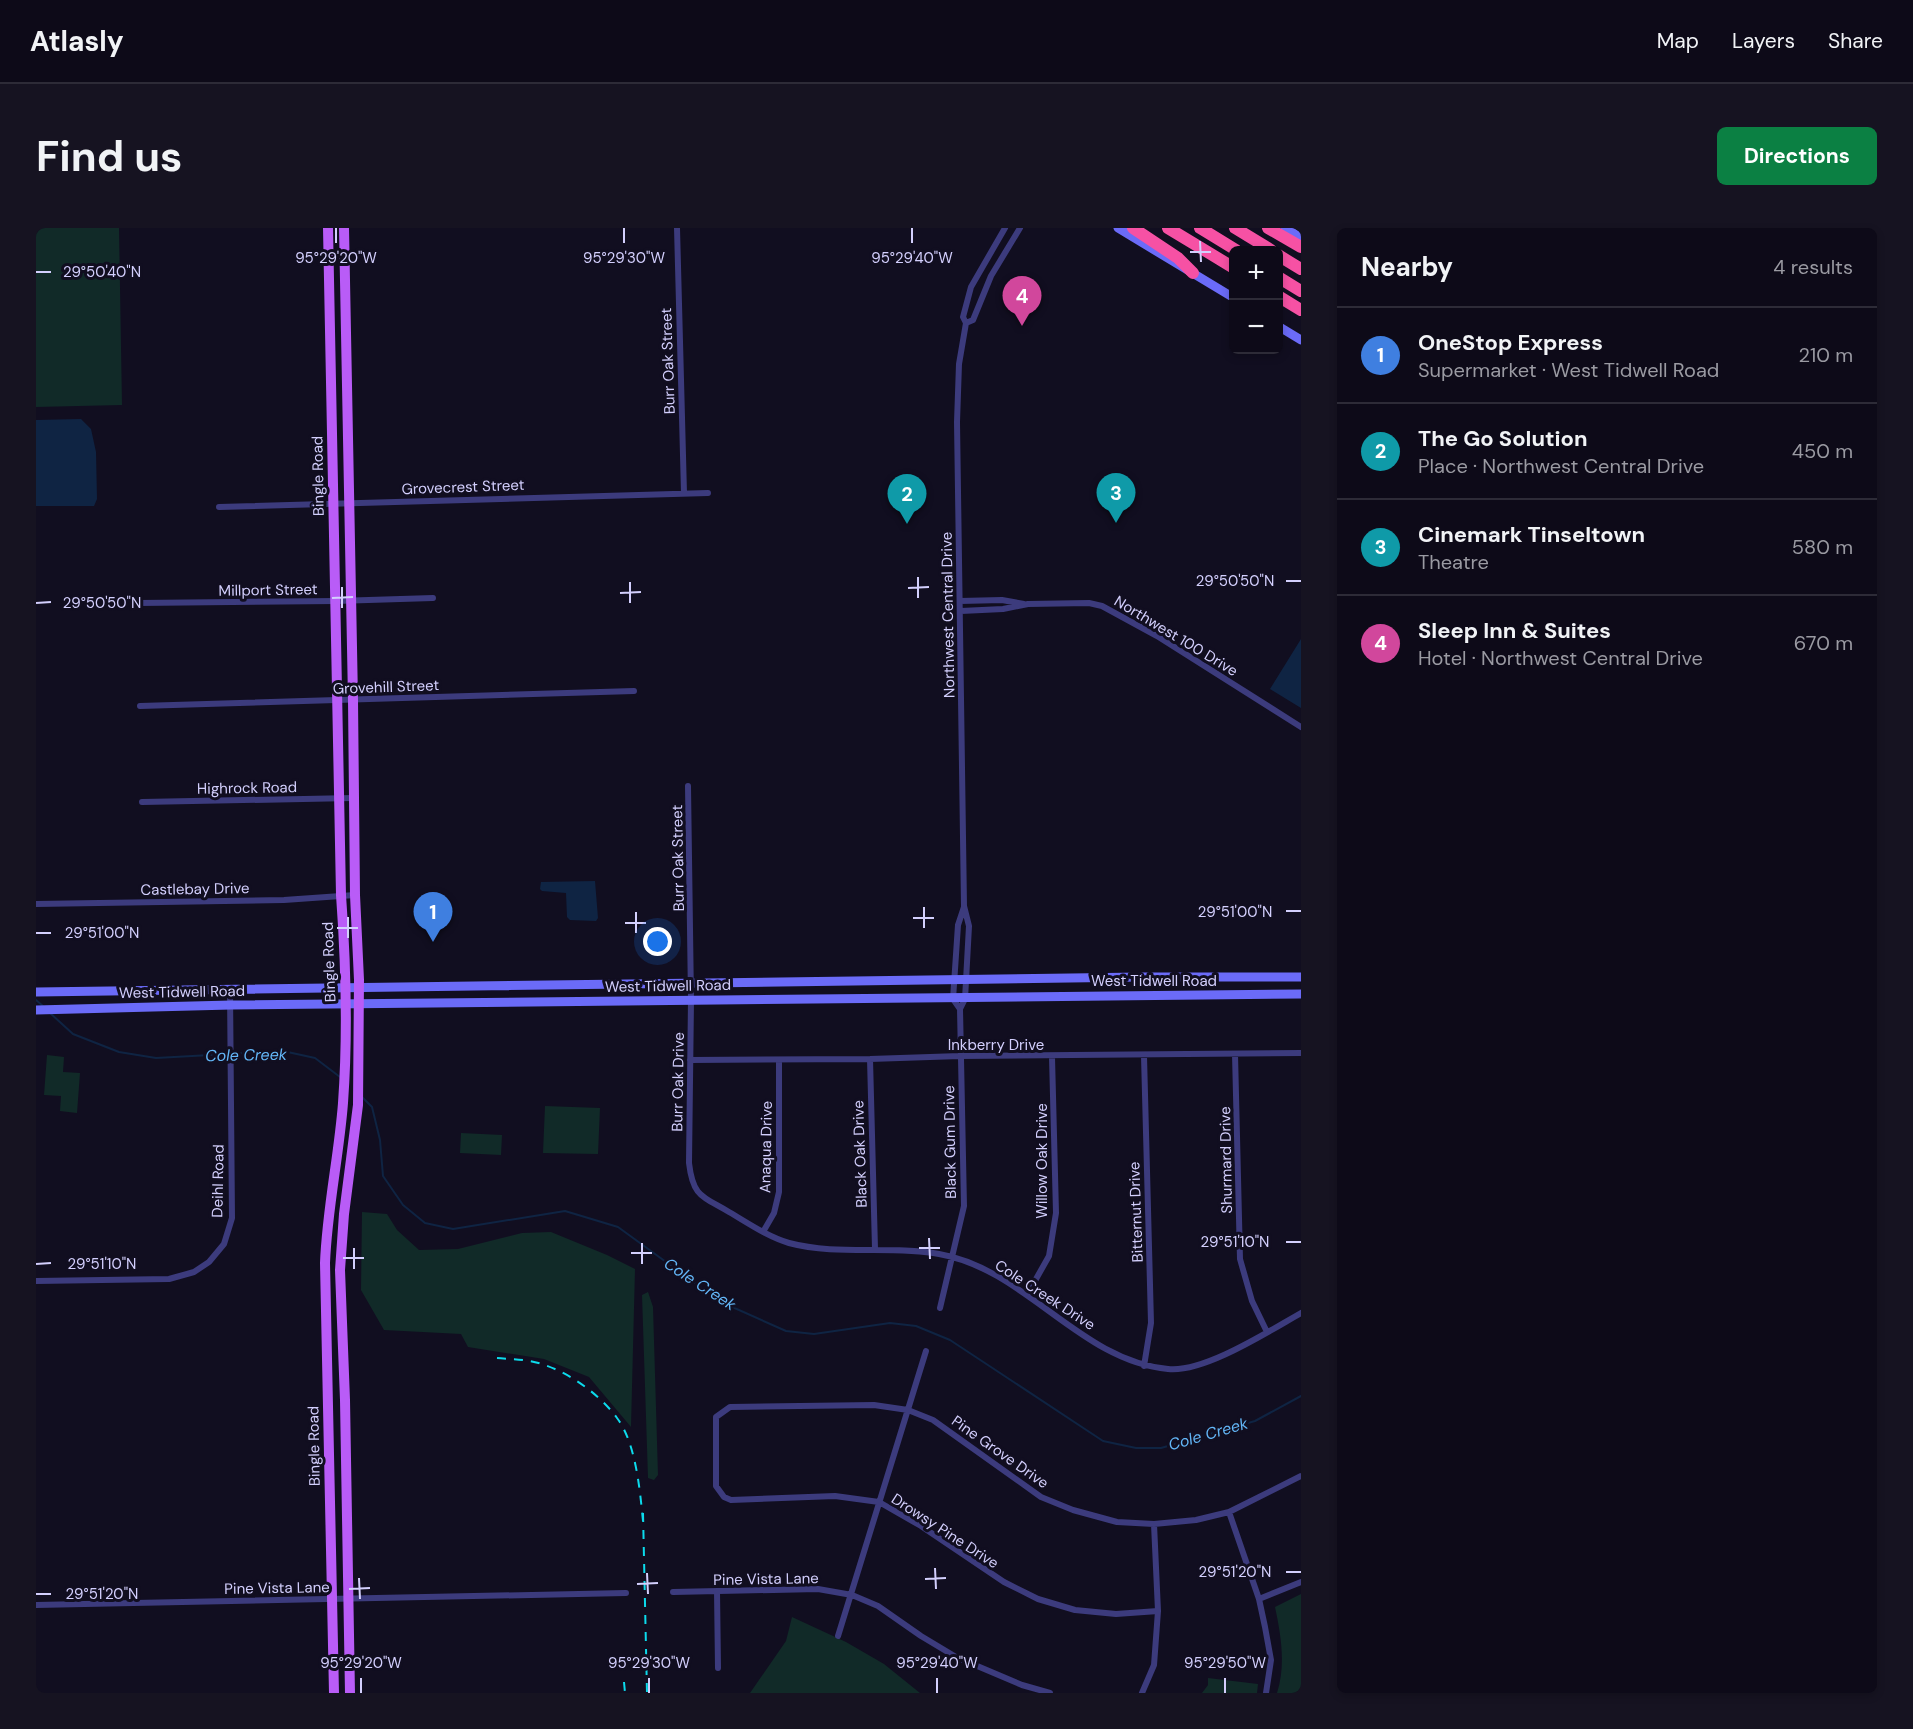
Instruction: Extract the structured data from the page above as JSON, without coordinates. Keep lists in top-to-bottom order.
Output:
{
  "streets": {
    "main road": ["Bingle Road", "West Tidwell Road"],
    "street": [
      "Burr Oak Street",
      "Grovecrest Street",
      "Millport Street",
      "Northwest Central Drive",
      "Northwest 100 Drive",
      "Grovehill Street",
      "Highrock Road",
      "Castlebay Drive",
      "Inkberry Drive",
      "Burr Oak Drive",
      "Black Gum Drive",
      "Anaqua Drive",
      "Black Oak Drive",
      "Shurmard Drive",
      "Willow Oak Drive",
      "Deihl Road",
      "Bitternut Drive",
      "Cole Creek Drive",
      "Pine Grove Drive",
      "Drowsy Pine Drive",
      "Pine Vista Lane"
    ]
  },
  "crossings": [
    ["Burr Oak Street", "Grovecrest Street"],
    ["Burr Oak Street", "West Tidwell Road"],
    ["Burr Oak Street", "Burr Oak Drive"],
    ["Bingle Road", "Grovecrest Street"],
    ["Bingle Road", "Millport Street"],
    ["Bingle Road", "Grovehill Street"],
    ["Bingle Road", "Highrock Road"],
    ["Bingle Road", "Castlebay Drive"],
    ["Bingle Road", "West Tidwell Road"],
    ["Bingle Road", "Pine Vista Lane"],
    ["Northwest Central Drive", "Northwest 100 Drive"],
    ["Northwest Central Drive", "West Tidwell Road"],
    ["Northwest Central Drive", "Black Gum Drive"],
    ["West Tidwell Road", "Burr Oak Drive"],
    ["West Tidwell Road", "Black Gum Drive"],
    ["West Tidwell Road", "Deihl Road"],
    ["Inkberry Drive", "Burr Oak Drive"],
    ["Inkberry Drive", "Black Gum Drive"],
    ["Inkberry Drive", "Anaqua Drive"],
    ["Inkberry Drive", "Black Oak Drive"],
    ["Inkberry Drive", "Shurmard Drive"],
    ["Inkberry Drive", "Willow Oak Drive"],
    ["Inkberry Drive", "Bitternut Drive"],
    ["Burr Oak Drive", "Cole Creek Drive"],
    ["Black Gum Drive", "Cole Creek Drive"],
    ["Anaqua Drive", "Cole Creek Drive"],
    ["Black Oak Drive", "Cole Creek Drive"],
    ["Shurmard Drive", "Cole Creek Drive"],
    ["Willow Oak Drive", "Cole Creek Drive"],
    ["Bitternut Drive", "Cole Creek Drive"],
    ["Pine Grove Drive", "Drowsy Pine Drive"]
  ],
  "water": ["Cole Creek"],
  "page": {
    "header": "Atlasly",
    "nav": ["Map", "Layers", "Share"],
    "buttons": "Directions",
    "title": "Find us",
    "heading": ["Nearby", "4 results"],
    "map_buttons": ["+", "−"],
    "pins": [
      "4",
      "3",
      "2",
      "1"
    ],
    "list": [
      {
        "mark": "1",
        "name": "OneStop Express",
        "note": "Supermarket · West Tidwell Road",
        "value": "210 m"
      },
      {
        "mark": "2",
        "name": "The Go Solution",
        "note": "Place · Northwest Central Drive",
        "value": "450 m"
      },
      {
        "mark": "3",
        "name": "Cinemark Tinseltown",
        "note": "Theatre",
        "value": "580 m"
      },
      {
        "mark": "4",
        "name": "Sleep Inn & Suites",
        "note": "Hotel · Northwest Central Drive",
        "value": "670 m"
      }
    ]
  },
  "coordinates": [
    "95°29'20\"W",
    "95°29'30\"W",
    "95°29'40\"W",
    "29°50'40\"N",
    "29°50'50\"N",
    "29°51'00\"N",
    "29°51'10\"N",
    "29°51'20\"N",
    "95°29'50\"W"
  ]
}
